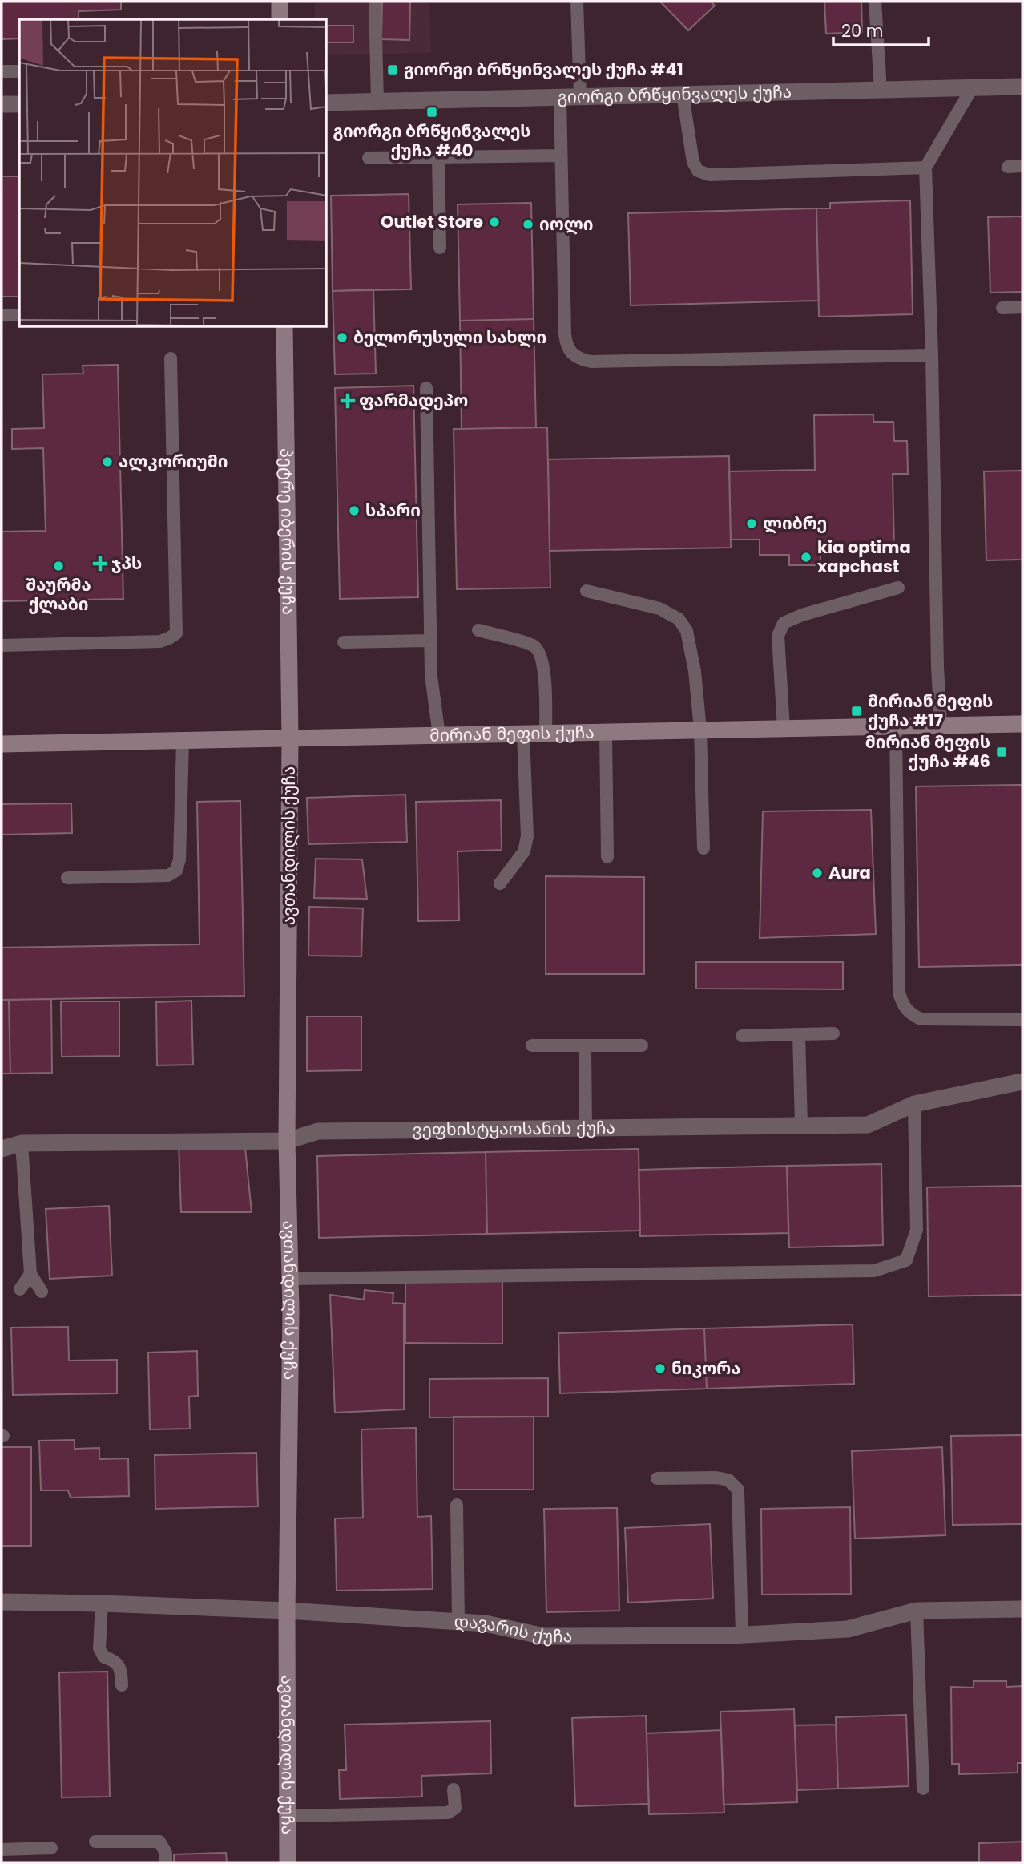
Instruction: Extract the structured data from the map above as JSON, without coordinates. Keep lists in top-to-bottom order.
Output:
{
  "streets": {
    "street": [
      "გიორგი ბრწყინვალეს ქუჩა",
      "პეტრე იბერის ქუჩა",
      "მირიან მეფის ქუჩა",
      "ავთანდილის ქუჩა",
      "ვეფხისტყაოსანის ქუჩა",
      "დავარის ქუჩა"
    ]
  },
  "crossings": [
    ["პეტრე იბერის ქუჩა", "მირიან მეფის ქუჩა"],
    ["პეტრე იბერის ქუჩა", "ავთანდილის ქუჩა"],
    ["მირიან მეფის ქუჩა", "ავთანდილის ქუჩა"],
    ["ავთანდილის ქუჩა", "ვეფხისტყაოსანის ქუჩა"],
    ["ავთანდილის ქუჩა", "დავარის ქუჩა"]
  ],
  "places": {
    "transit": [
      "გიორგი ბრწყინვალეს ქუჩა #41",
      "გიორგი ბრწყინვალეს ქუჩა #40",
      "მირიან მეფის ქუჩა #17",
      "მირიან მეფის ქუჩა #46"
    ],
    "other": [
      "Outlet Store",
      "იოლი",
      "ბელორუსული სახლი",
      "ალკორიუმი",
      "სპარი",
      "ლიბრე",
      "kia optima xapchast",
      "შაურმა ქლაბი",
      "Aura",
      "ნიკორა"
    ],
    "health": ["ფარმადეპო", "ჯპს"]
  },
  "scale_bar": "20 m"
}
